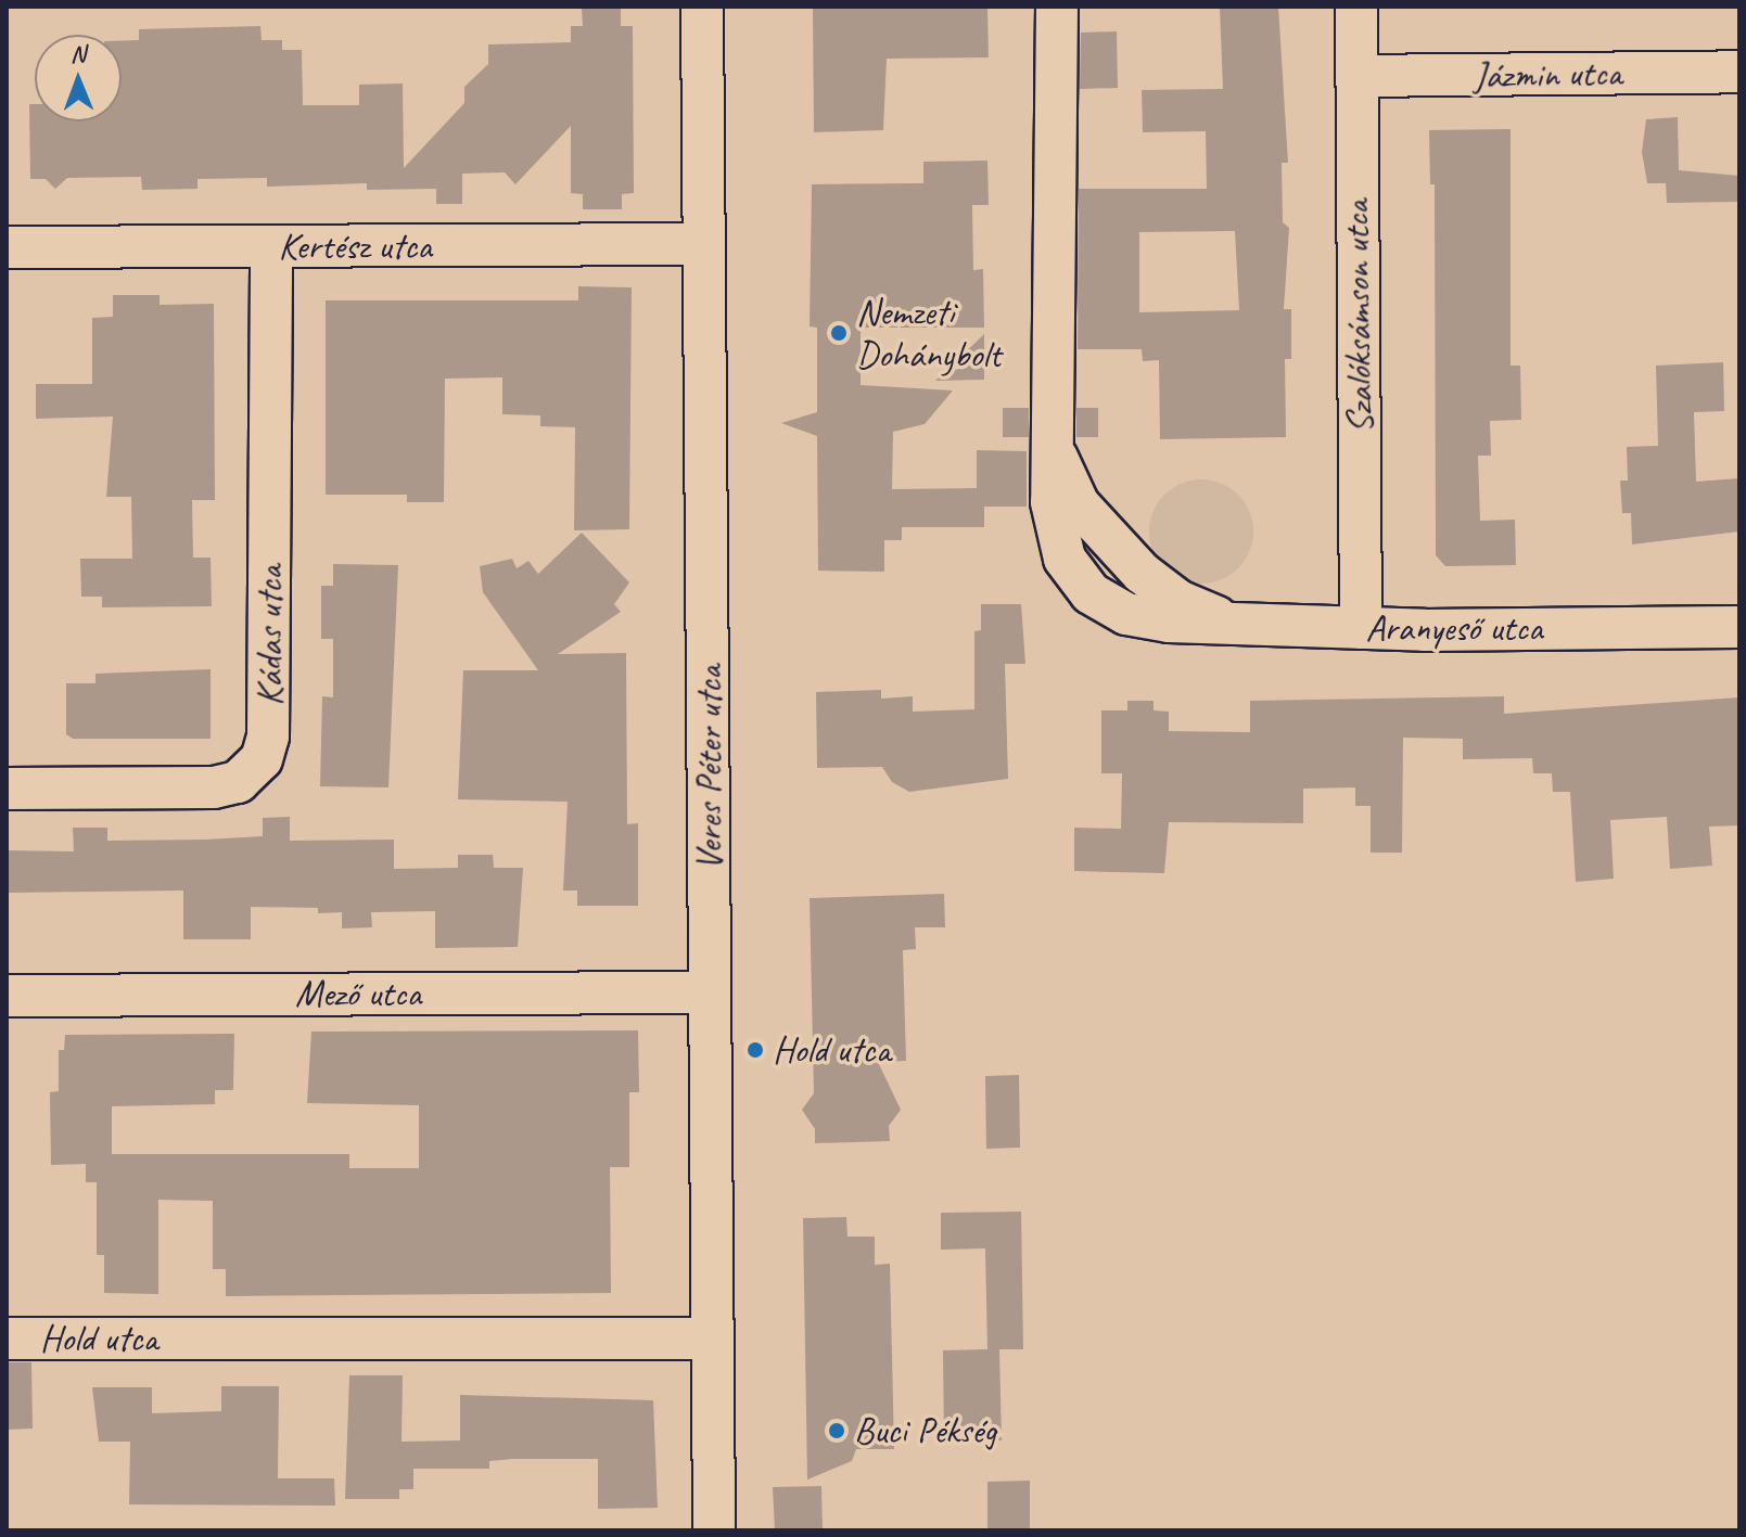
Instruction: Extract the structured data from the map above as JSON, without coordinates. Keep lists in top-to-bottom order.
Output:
{
  "streets": {
    "street": [
      "Jázmin utca",
      "Kertész utca",
      "Szalóksámson utca",
      "Aranyeső utca",
      "Kádas utca",
      "Veres Péter utca",
      "Mező utca",
      "Hold utca"
    ]
  },
  "crossings": [
    ["Jázmin utca", "Szalóksámson utca"],
    ["Kertész utca", "Kádas utca"],
    ["Kertész utca", "Veres Péter utca"],
    ["Szalóksámson utca", "Aranyeső utca"],
    ["Veres Péter utca", "Mező utca"],
    ["Veres Péter utca", "Hold utca"]
  ],
  "places": ["Nemzeti Dohánybolt", "Hold utca", "Buci Pékség"],
  "north": "top"
}
